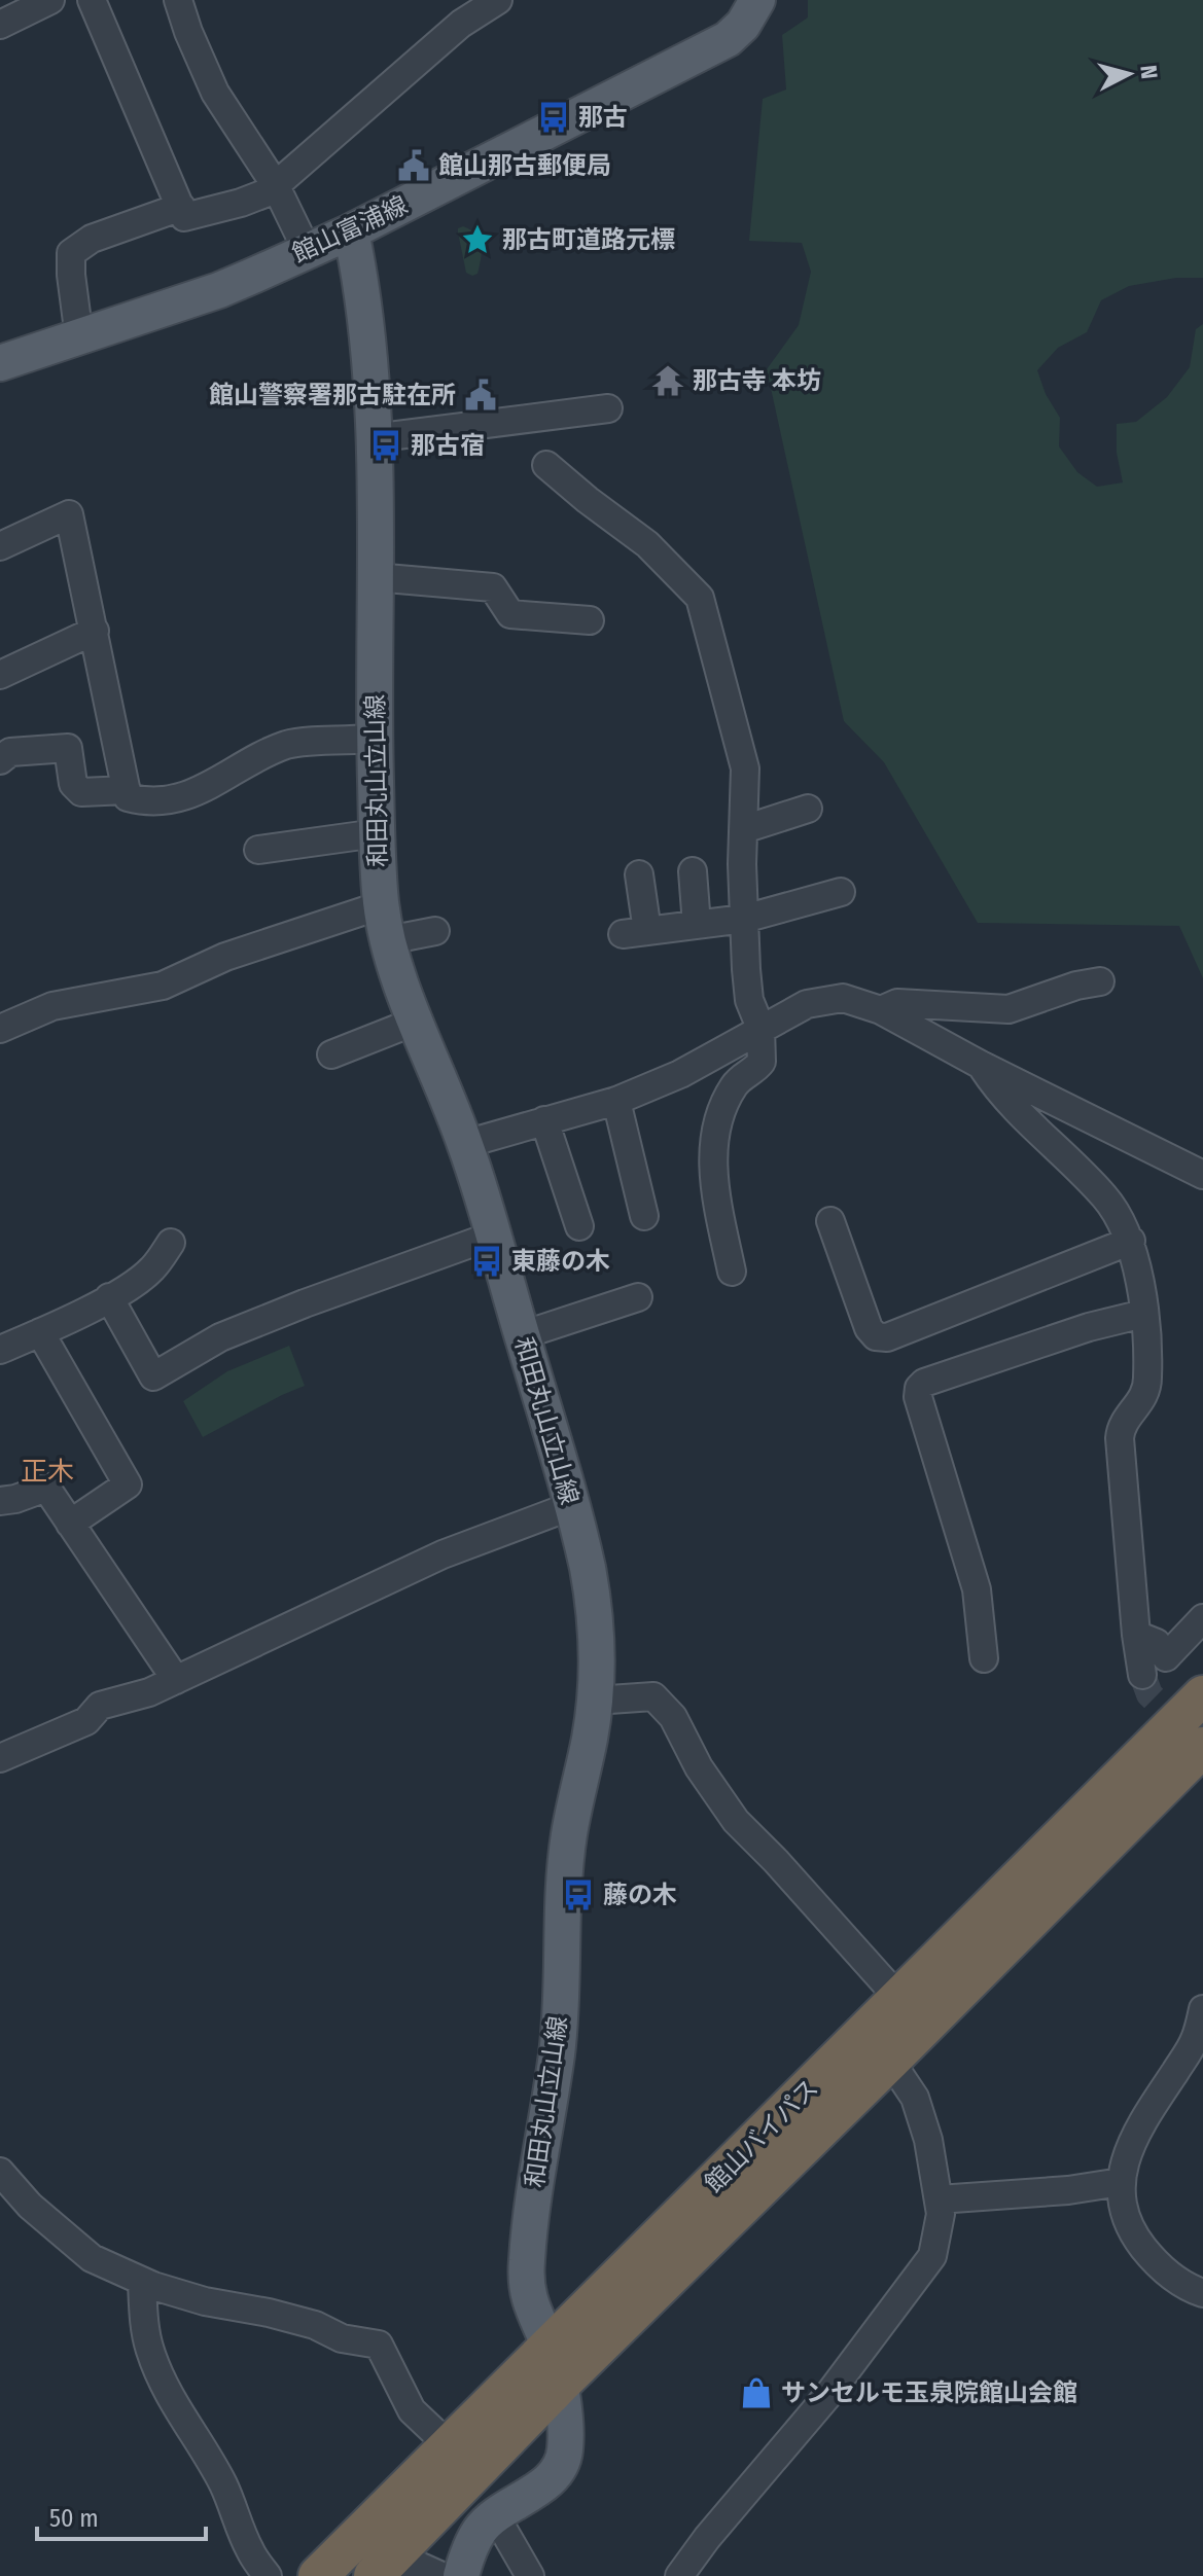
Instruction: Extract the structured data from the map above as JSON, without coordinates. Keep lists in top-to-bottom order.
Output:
{
  "streets": {
    "highway": ["館山バイパス"],
    "main road": ["館山富浦線", "和田丸山立山線"]
  },
  "crossings": [
    ["館山富浦線", "和田丸山立山線"],
    ["和田丸山立山線", "館山バイパス"]
  ],
  "districts": ["正木"],
  "places": {
    "bus stop": [
      "那古",
      "那古宿",
      "東藤の木",
      "藤の木"
    ],
    "public building": ["館山那古郵便局", "館山警察署那古駐在所"],
    "place": ["那古町道路元標"],
    "temple": ["那古寺 本坊"],
    "shop": ["サンセルモ玉泉院館山会館"]
  },
  "scale_bar": "50 m",
  "north": "right"
}
